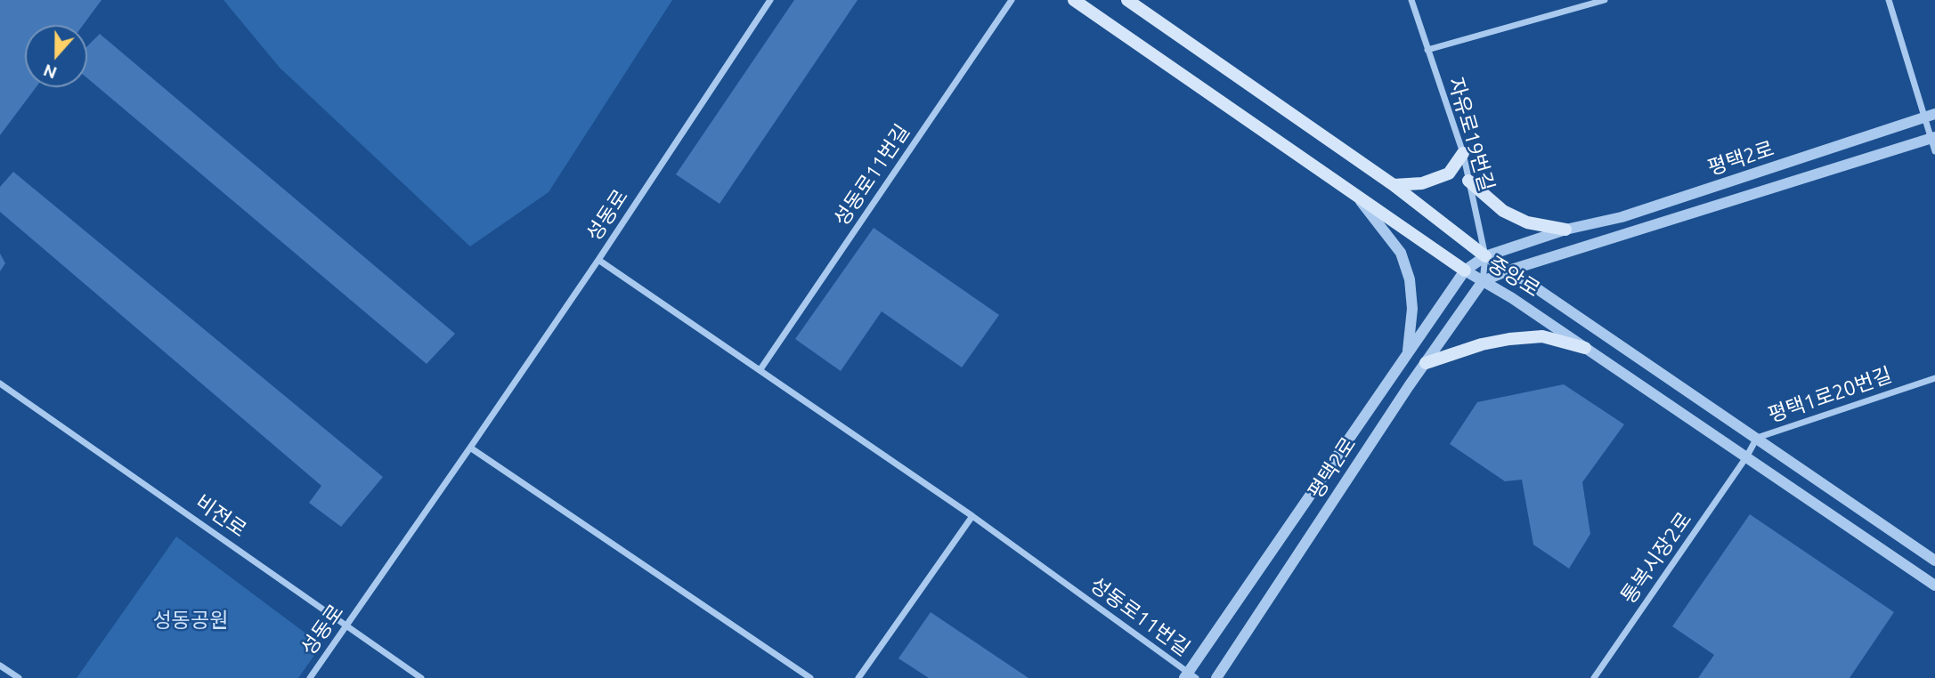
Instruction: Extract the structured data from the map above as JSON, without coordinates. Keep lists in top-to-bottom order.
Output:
{
  "streets": {
    "main road": ["중앙로"],
    "street": [
      "자유로19번길",
      "평택2로",
      "성동로11번길",
      "성동로",
      "평택1로20번길",
      "비전로",
      "통복시장2로"
    ]
  },
  "crossings": [
    ["자유로19번길", "평택2로"],
    ["자유로19번길", "중앙로"],
    ["평택2로", "중앙로"],
    ["성동로11번길", "성동로"],
    ["성동로", "비전로"],
    ["중앙로", "평택1로20번길"],
    ["중앙로", "통복시장2로"],
    ["평택1로20번길", "통복시장2로"]
  ],
  "parks": ["성동공원"],
  "north": "bottom"
}
